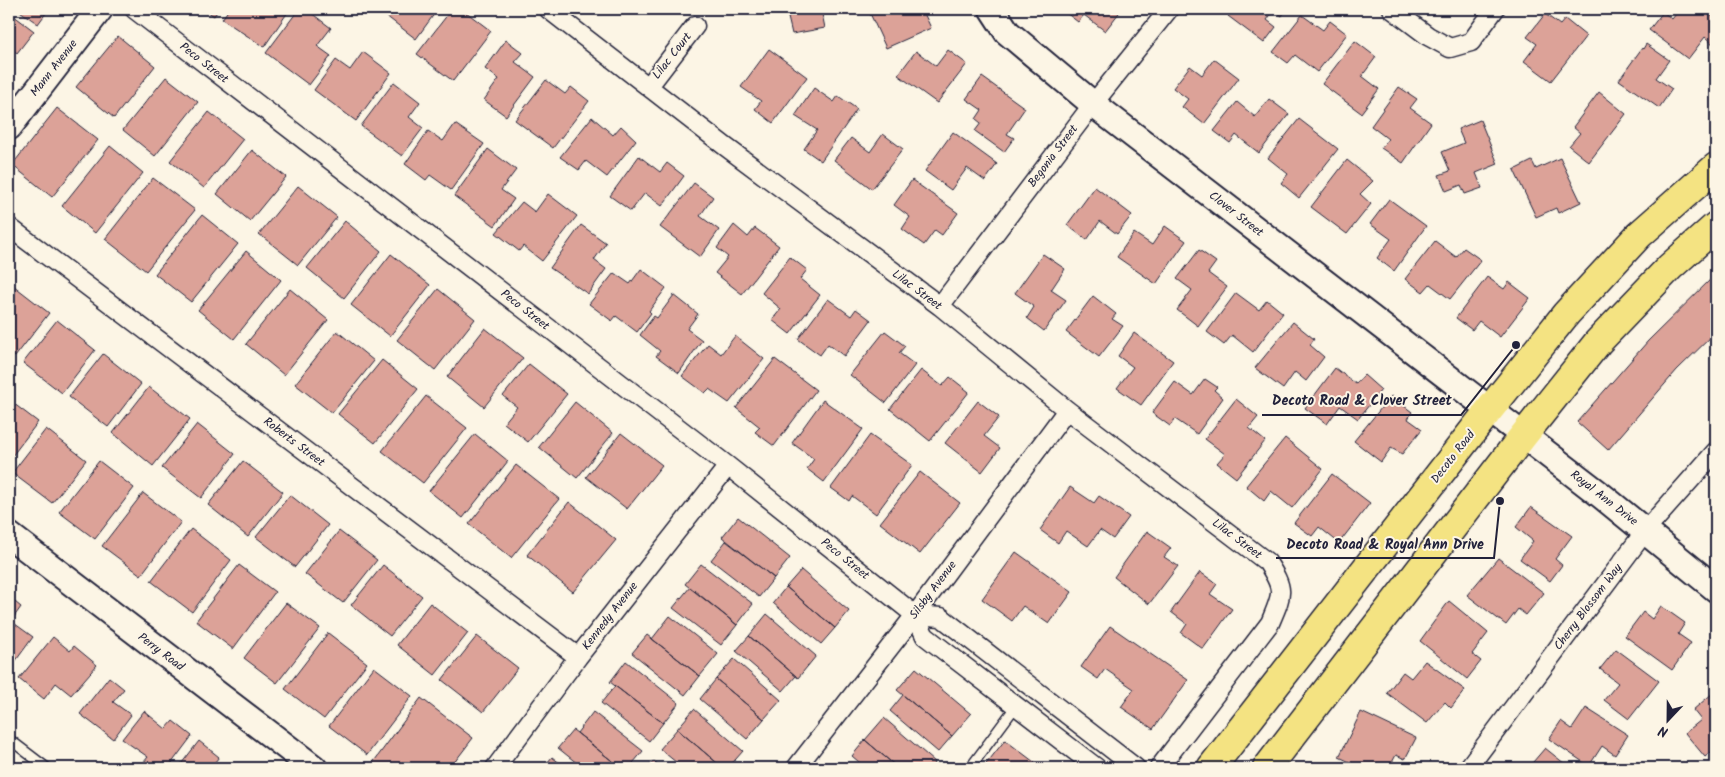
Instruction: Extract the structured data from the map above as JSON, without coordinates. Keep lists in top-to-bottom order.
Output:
{
  "streets": {
    "main road": ["Decoto Road"],
    "street": [
      "Lilac Court",
      "Peco Street",
      "Mann Avenue",
      "Begonia Street",
      "Clover Street",
      "Lilac Street",
      "Roberts Street",
      "Royal Ann Drive",
      "Silsby Avenue",
      "Cherry Blossom Way",
      "Kennedy Avenue",
      "Perry Road"
    ]
  },
  "crossings": [
    ["Lilac Court", "Lilac Street"],
    ["Peco Street", "Silsby Avenue"],
    ["Peco Street", "Kennedy Avenue"],
    ["Begonia Street", "Clover Street"],
    ["Begonia Street", "Lilac Street"],
    ["Clover Street", "Decoto Road"],
    ["Clover Street", "Royal Ann Drive"],
    ["Lilac Street", "Silsby Avenue"],
    ["Roberts Street", "Kennedy Avenue"],
    ["Decoto Road", "Royal Ann Drive"],
    ["Royal Ann Drive", "Cherry Blossom Way"]
  ],
  "places": ["Decoto Road & Clover Street", "Decoto Road & Royal Ann Drive"],
  "north": "bottom"
}
